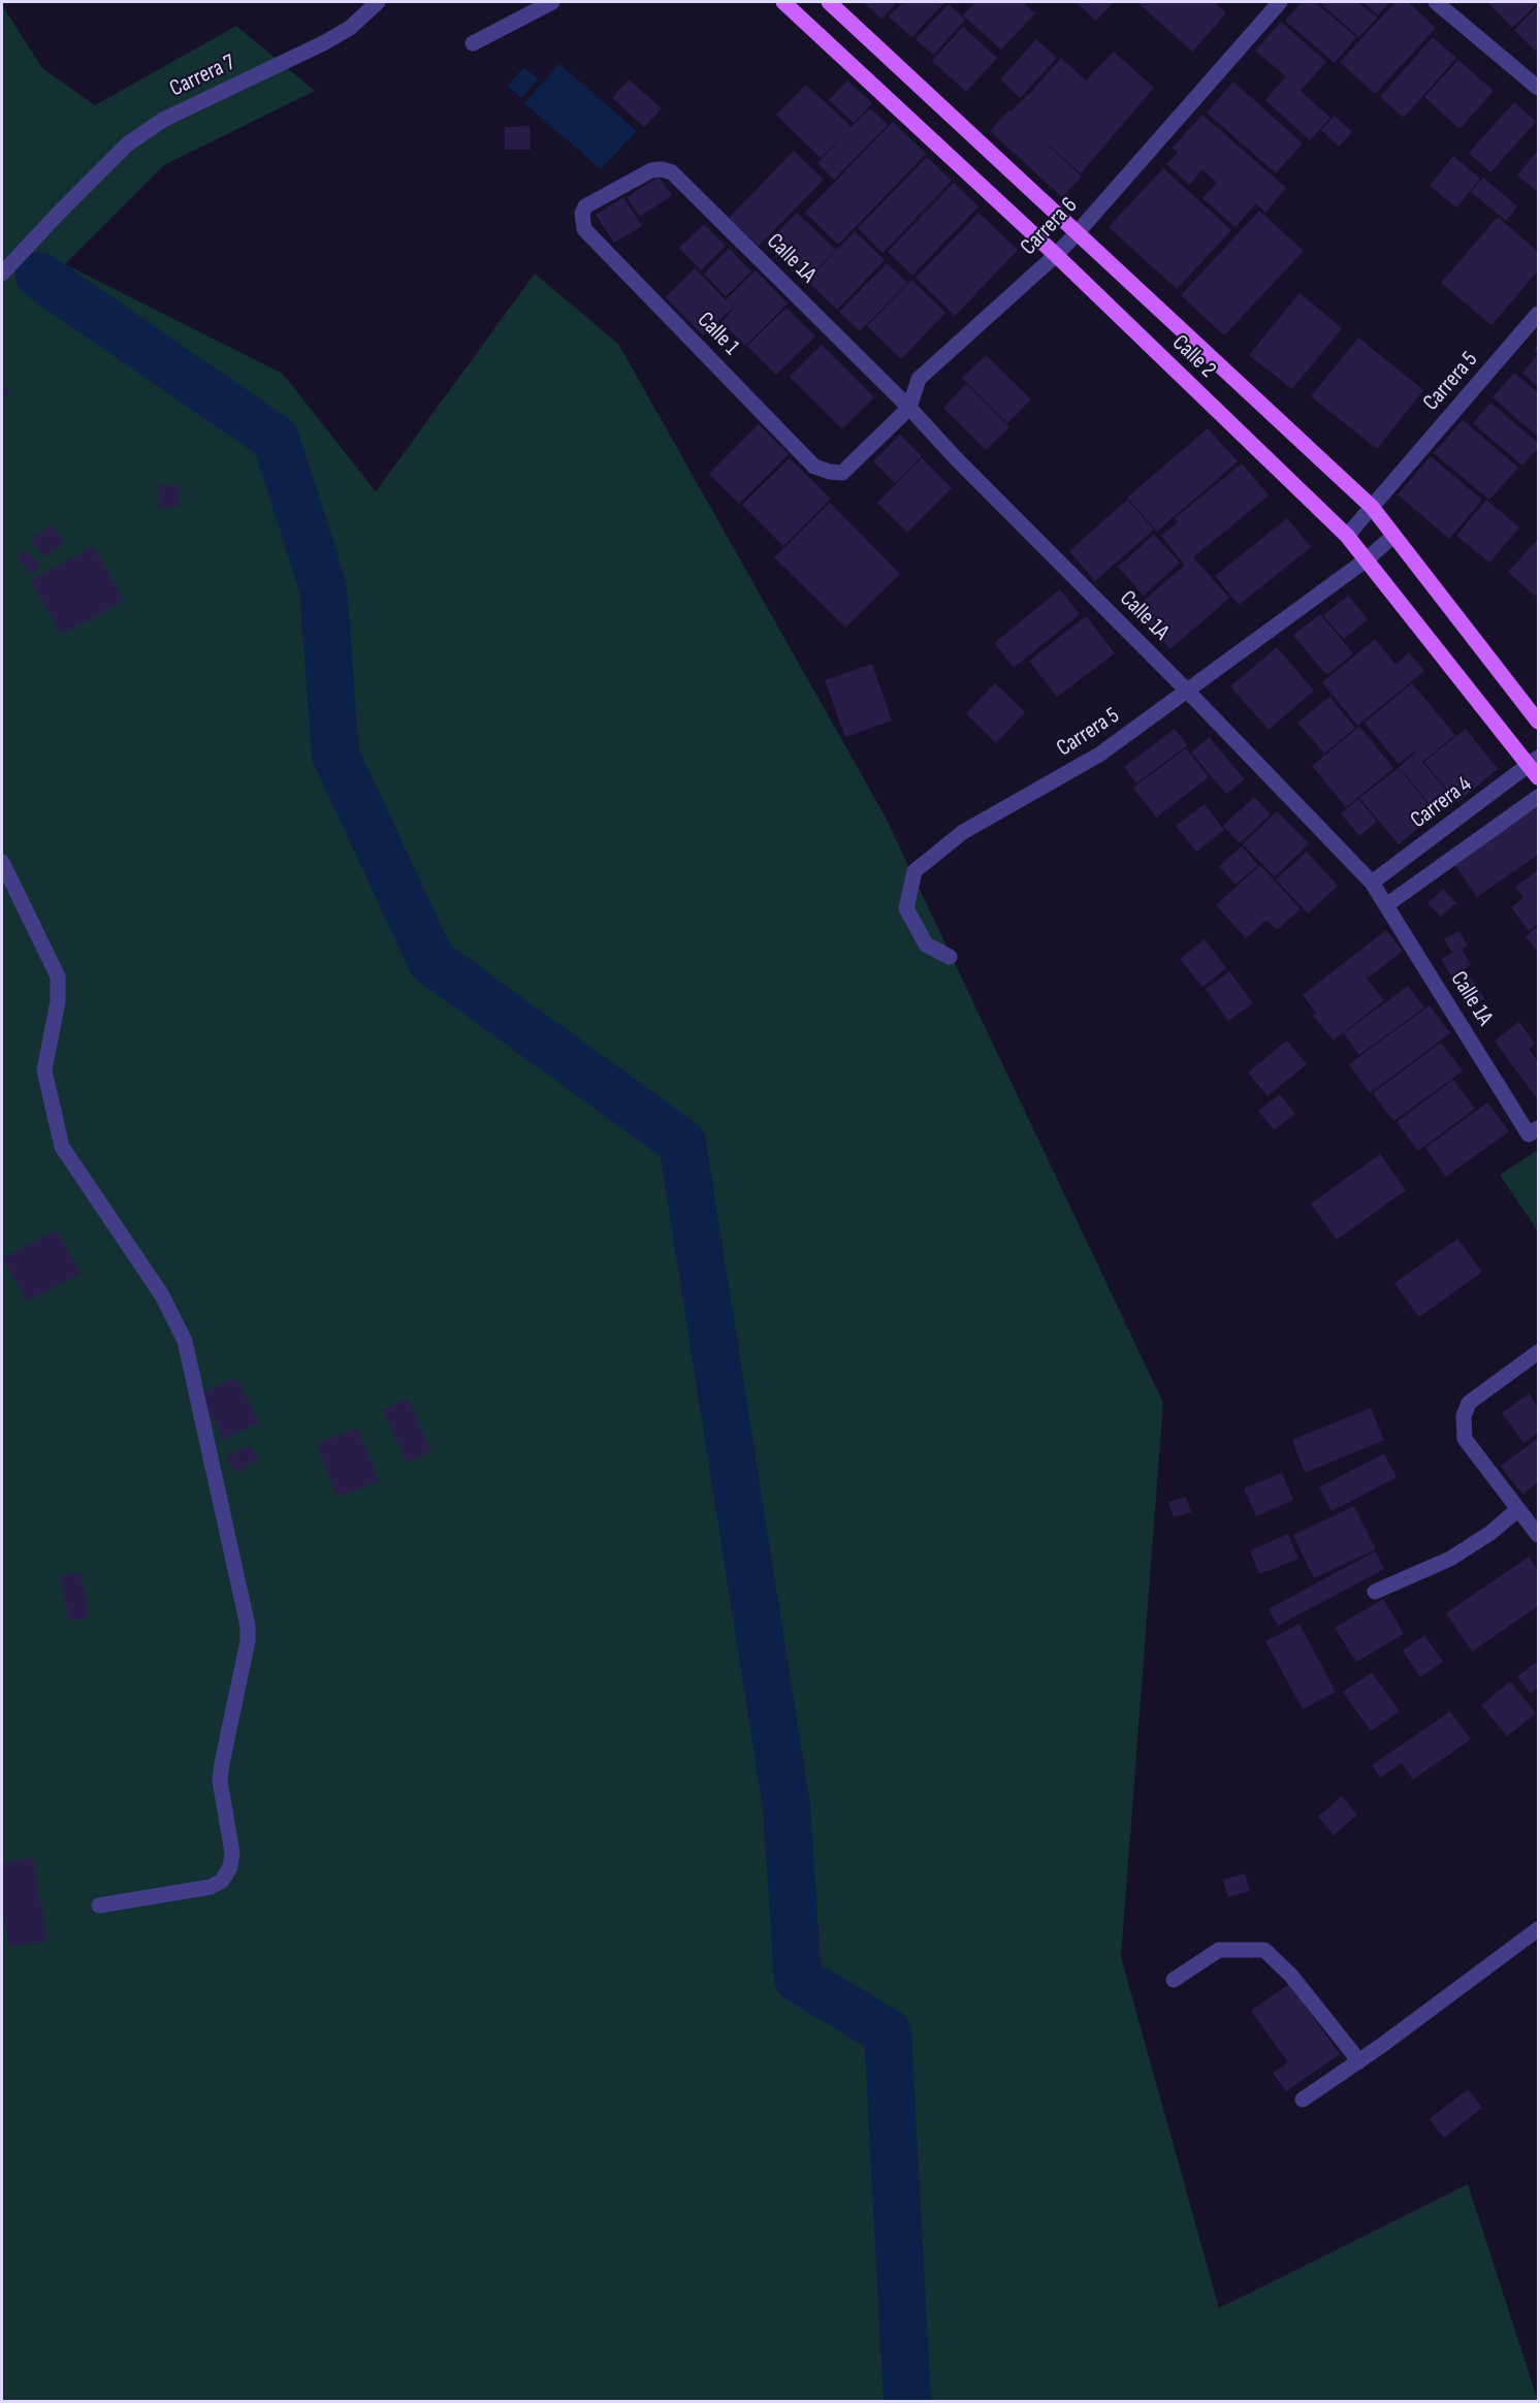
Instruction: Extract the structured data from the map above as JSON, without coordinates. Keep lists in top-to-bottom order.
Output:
{
  "streets": {
    "main road": ["Calle 2"],
    "street": [
      "Carrera 7",
      "Carrera 6",
      "Calle 1A",
      "Calle 1",
      "Carrera 5",
      "Carrera 4"
    ]
  },
  "crossings": [
    ["Carrera 6", "Calle 1A"],
    ["Carrera 6", "Calle 1"],
    ["Carrera 6", "Calle 2"],
    ["Calle 1A", "Calle 1"],
    ["Calle 1A", "Carrera 5"],
    ["Calle 1A", "Carrera 4"],
    ["Calle 2", "Carrera 5"],
    ["Calle 2", "Carrera 4"]
  ]
}
